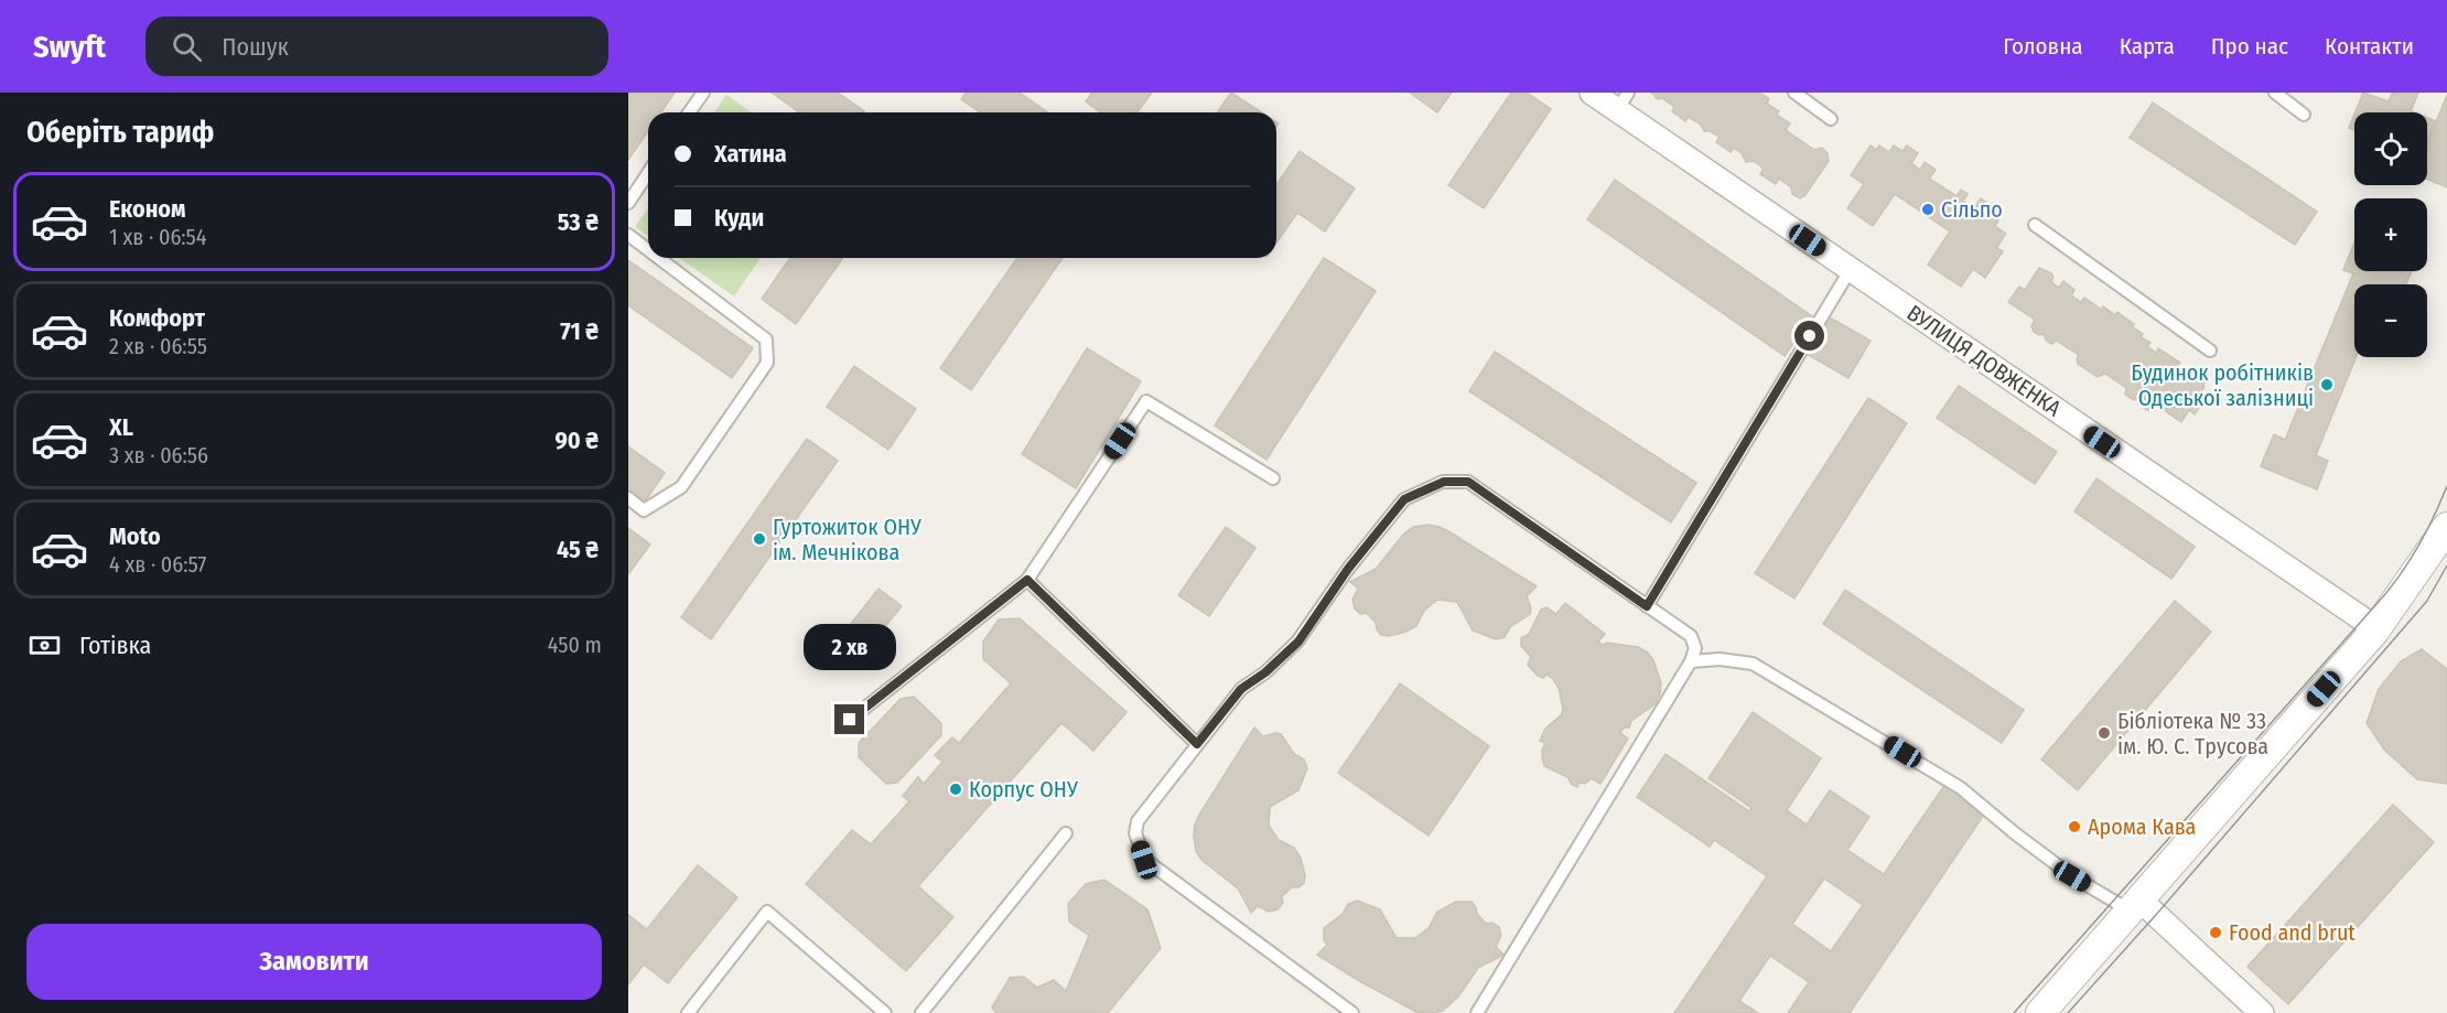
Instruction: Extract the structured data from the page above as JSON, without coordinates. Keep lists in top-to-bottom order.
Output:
{
  "streets": {
    "street": ["ВУЛИЦЯ ДОВЖЕНКА"]
  },
  "places": [
    "Сільпо",
    "Будинок робітників Одеської залізниці",
    "Гуртожиток ОНУ ім. Мечнікова",
    "Бібліотека № 33 ім. Ю. С. Трусова",
    "Корпус ОНУ",
    "Арома Кава",
    "Food and brut"
  ],
  "page": {
    "header": "Swyft",
    "search": "Пошук",
    "nav": [
      "Головна",
      "Карта",
      "Про нас",
      "Контакти"
    ],
    "heading": "Оберіть тариф",
    "map_buttons": ["+", "−"],
    "banner": ["Хатина", "Куди"],
    "list": [
      {
        "name": "Економ",
        "note": "1 хв · 06:54",
        "value": "53 ₴"
      },
      {
        "name": "Комфорт",
        "note": "2 хв · 06:55",
        "value": "71 ₴"
      },
      {
        "name": "XL",
        "note": "3 хв · 06:56",
        "value": "90 ₴"
      },
      {
        "name": "Moto",
        "note": "4 хв · 06:57",
        "value": "45 ₴"
      }
    ],
    "pay": ["Готівка", "450 m"],
    "bubble": "2 хв",
    "buttons": "Замовити"
  }
}
